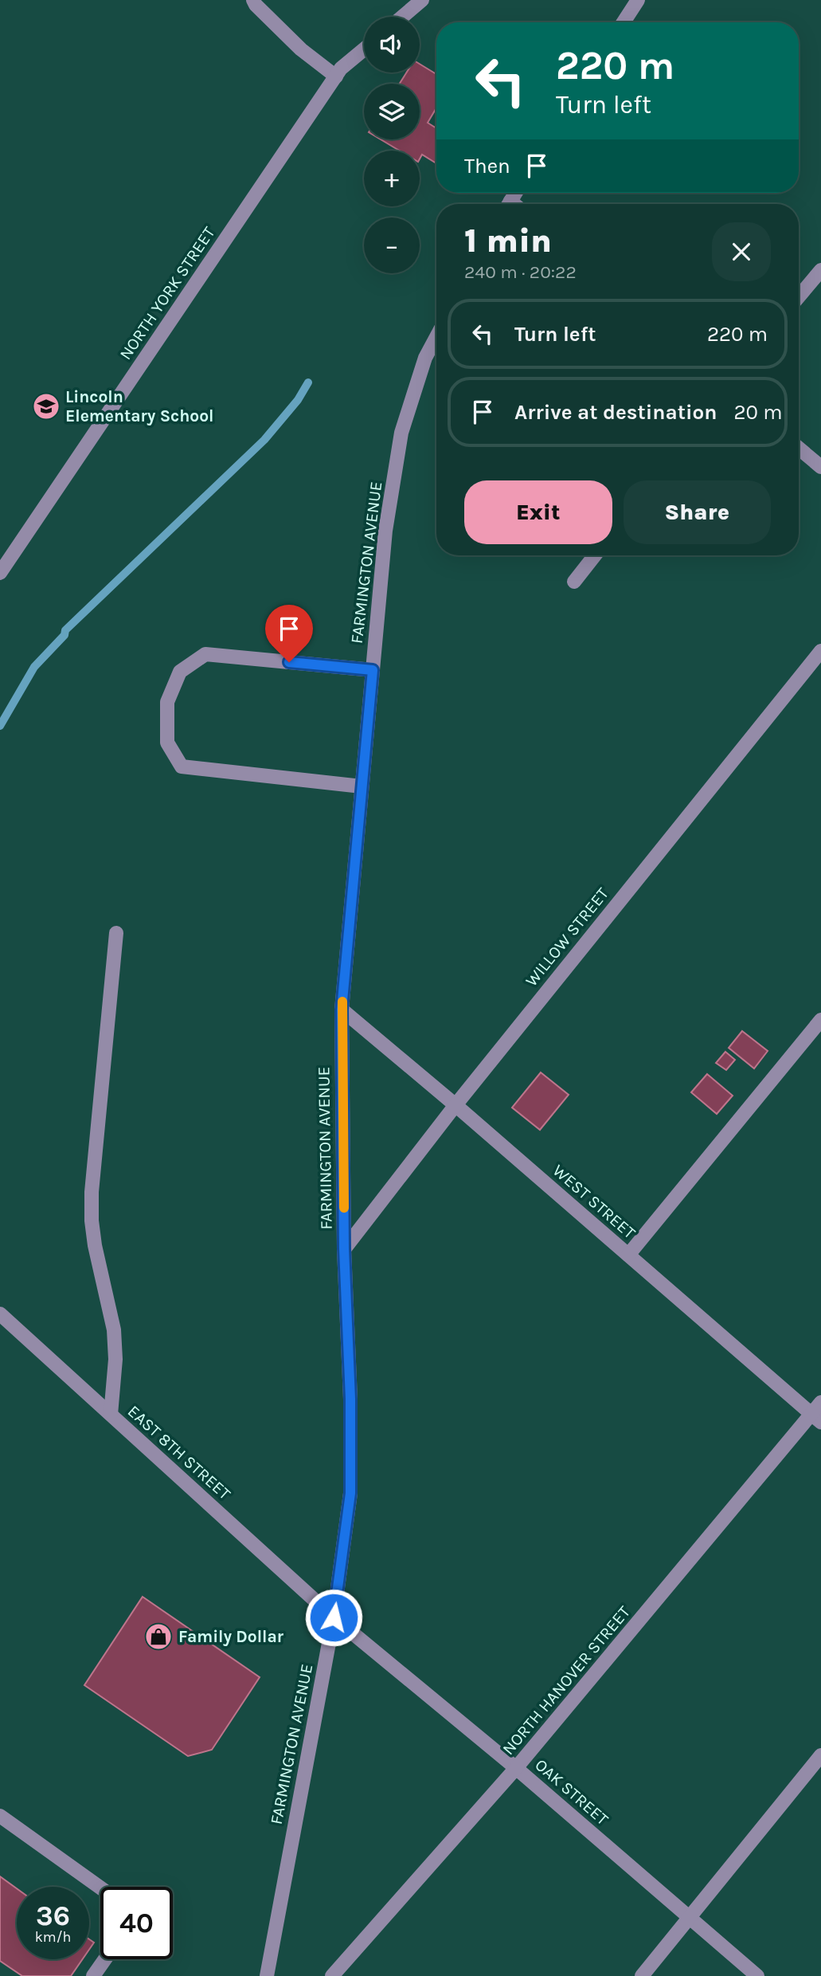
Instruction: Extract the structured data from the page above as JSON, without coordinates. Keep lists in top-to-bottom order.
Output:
{
  "streets": {
    "street": [
      "NORTH YORK STREET",
      "FARMINGTON AVENUE",
      "WILLOW STREET",
      "WEST STREET",
      "EAST 8TH STREET",
      "NORTH HANOVER STREET",
      "OAK STREET"
    ]
  },
  "crossings": [
    ["FARMINGTON AVENUE", "WILLOW STREET"],
    ["FARMINGTON AVENUE", "WEST STREET"],
    ["FARMINGTON AVENUE", "EAST 8TH STREET"],
    ["FARMINGTON AVENUE", "OAK STREET"],
    ["WILLOW STREET", "WEST STREET"],
    ["WEST STREET", "NORTH HANOVER STREET"],
    ["EAST 8TH STREET", "OAK STREET"],
    ["NORTH HANOVER STREET", "OAK STREET"]
  ],
  "places": {
    "school or university": ["Lincoln Elementary School"],
    "shop": ["Family Dollar"]
  },
  "page": {
    "map_buttons": ["+", "−"],
    "turn": ["220 m", "Turn left"],
    "then": "Then",
    "heading": ["1 min", "240 m · 20:22"],
    "list": [
      {
        "name": "Turn left",
        "value": "220 m"
      },
      {
        "name": "Arrive at destination",
        "value": "20 m"
      }
    ],
    "buttons": ["Exit", "Share"],
    "speed": "36 km/h",
    "limit": "40"
  }
}
